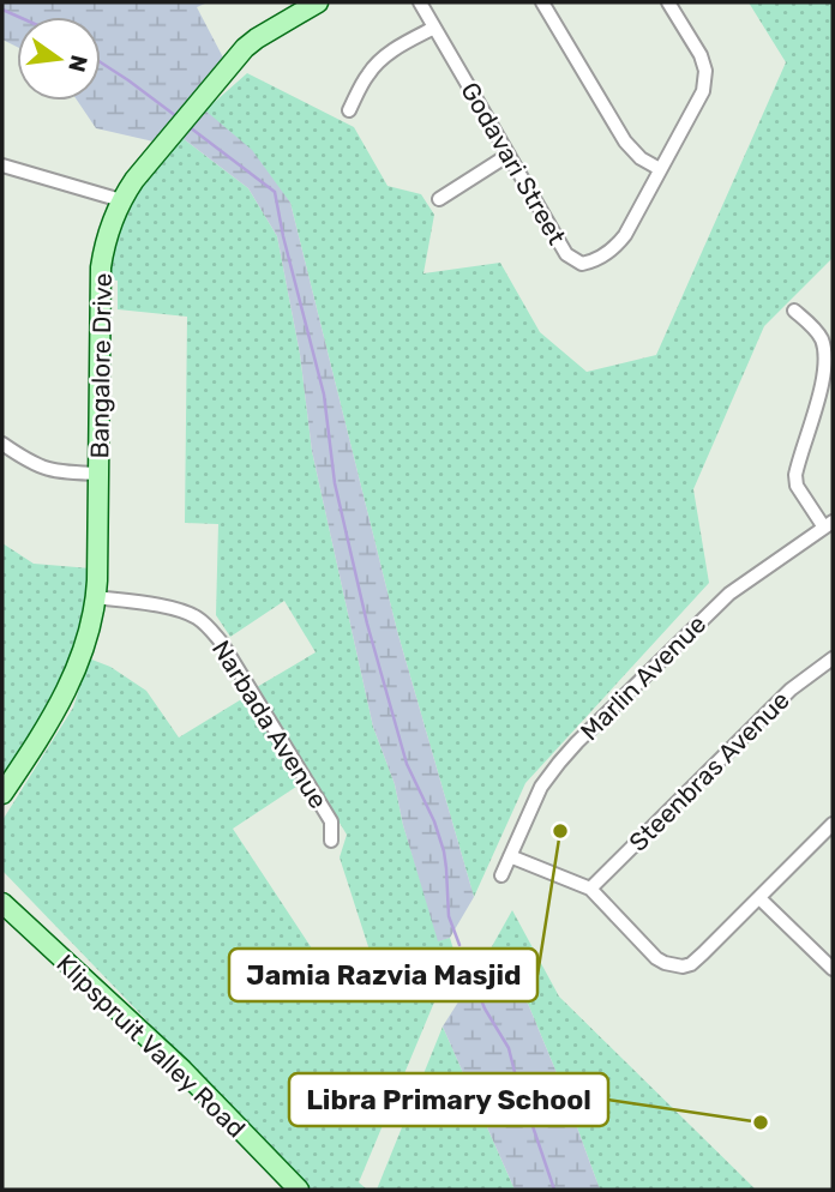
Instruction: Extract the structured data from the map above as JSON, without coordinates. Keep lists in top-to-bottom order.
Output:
{
  "streets": {
    "street": [
      "Godavari Street",
      "Bangalore Drive",
      "Marlin Avenue",
      "Narbada Avenue",
      "Steenbras Avenue",
      "Klipspruit Valley Road"
    ]
  },
  "crossings": [
    ["Bangalore Drive", "Narbada Avenue"]
  ],
  "places": ["Jamia Razvia Masjid", "Libra Primary School"],
  "north": "right"
}
